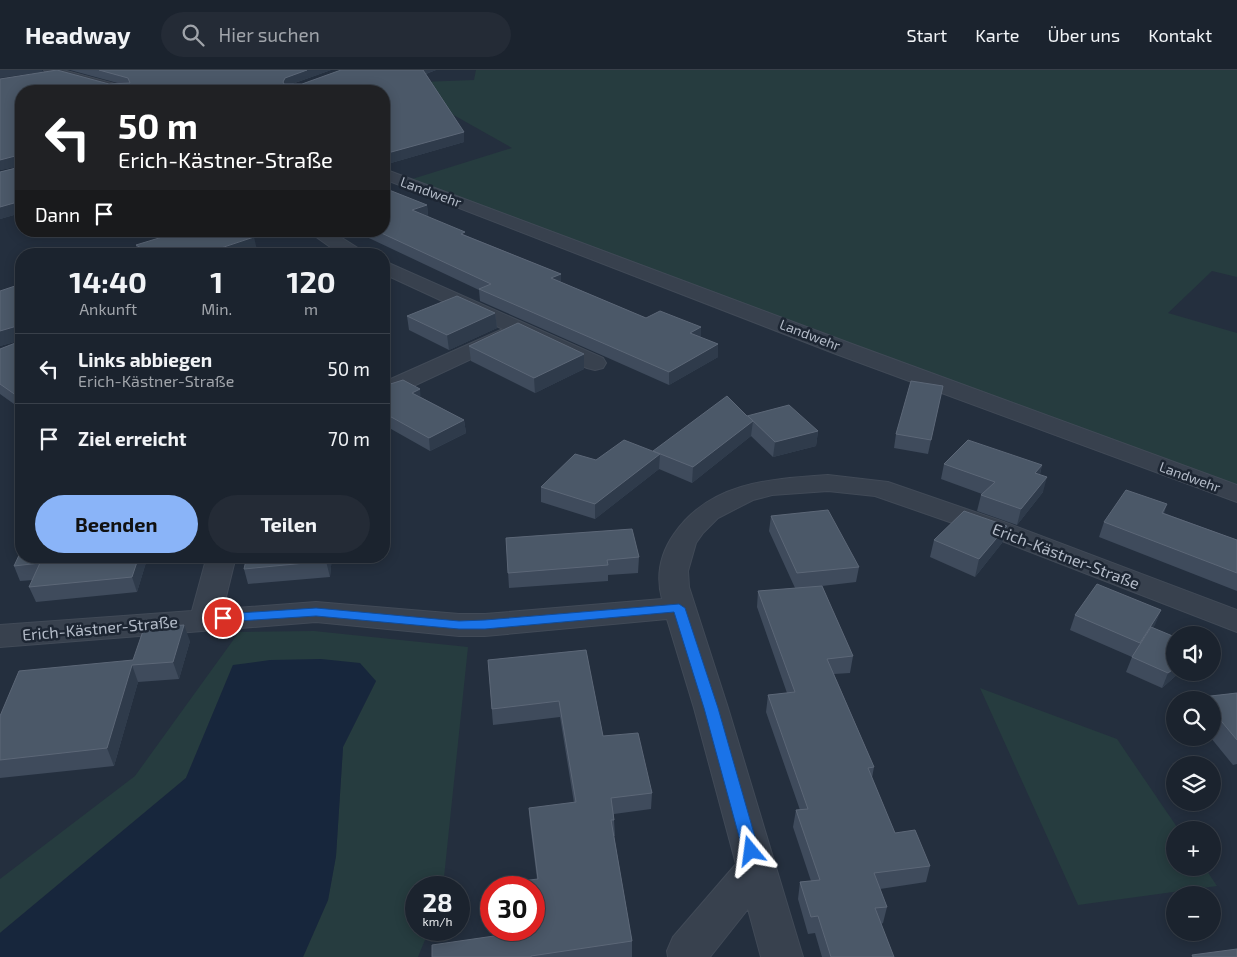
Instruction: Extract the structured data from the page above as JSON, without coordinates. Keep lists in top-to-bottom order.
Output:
{
  "streets": {
    "street": ["Landwehr", "Erich-Kästner-Straße"]
  },
  "page": {
    "header": "Headway",
    "search": "Hier suchen",
    "nav": [
      "Start",
      "Karte",
      "Über uns",
      "Kontakt"
    ],
    "turn": ["50 m", "Erich-Kästner-Straße"],
    "then": "Dann",
    "eta": [
      "14:40",
      "Ankunft",
      "1",
      "Min.",
      "120",
      "m"
    ],
    "list": [
      {
        "name": "Links abbiegen",
        "note": "Erich-Kästner-Straße",
        "value": "50 m"
      },
      {
        "name": "Ziel erreicht",
        "value": "70 m"
      }
    ],
    "buttons": ["Beenden", "Teilen"],
    "map_buttons": ["+", "−"],
    "speed": "28 km/h",
    "limit": "30"
  }
}
